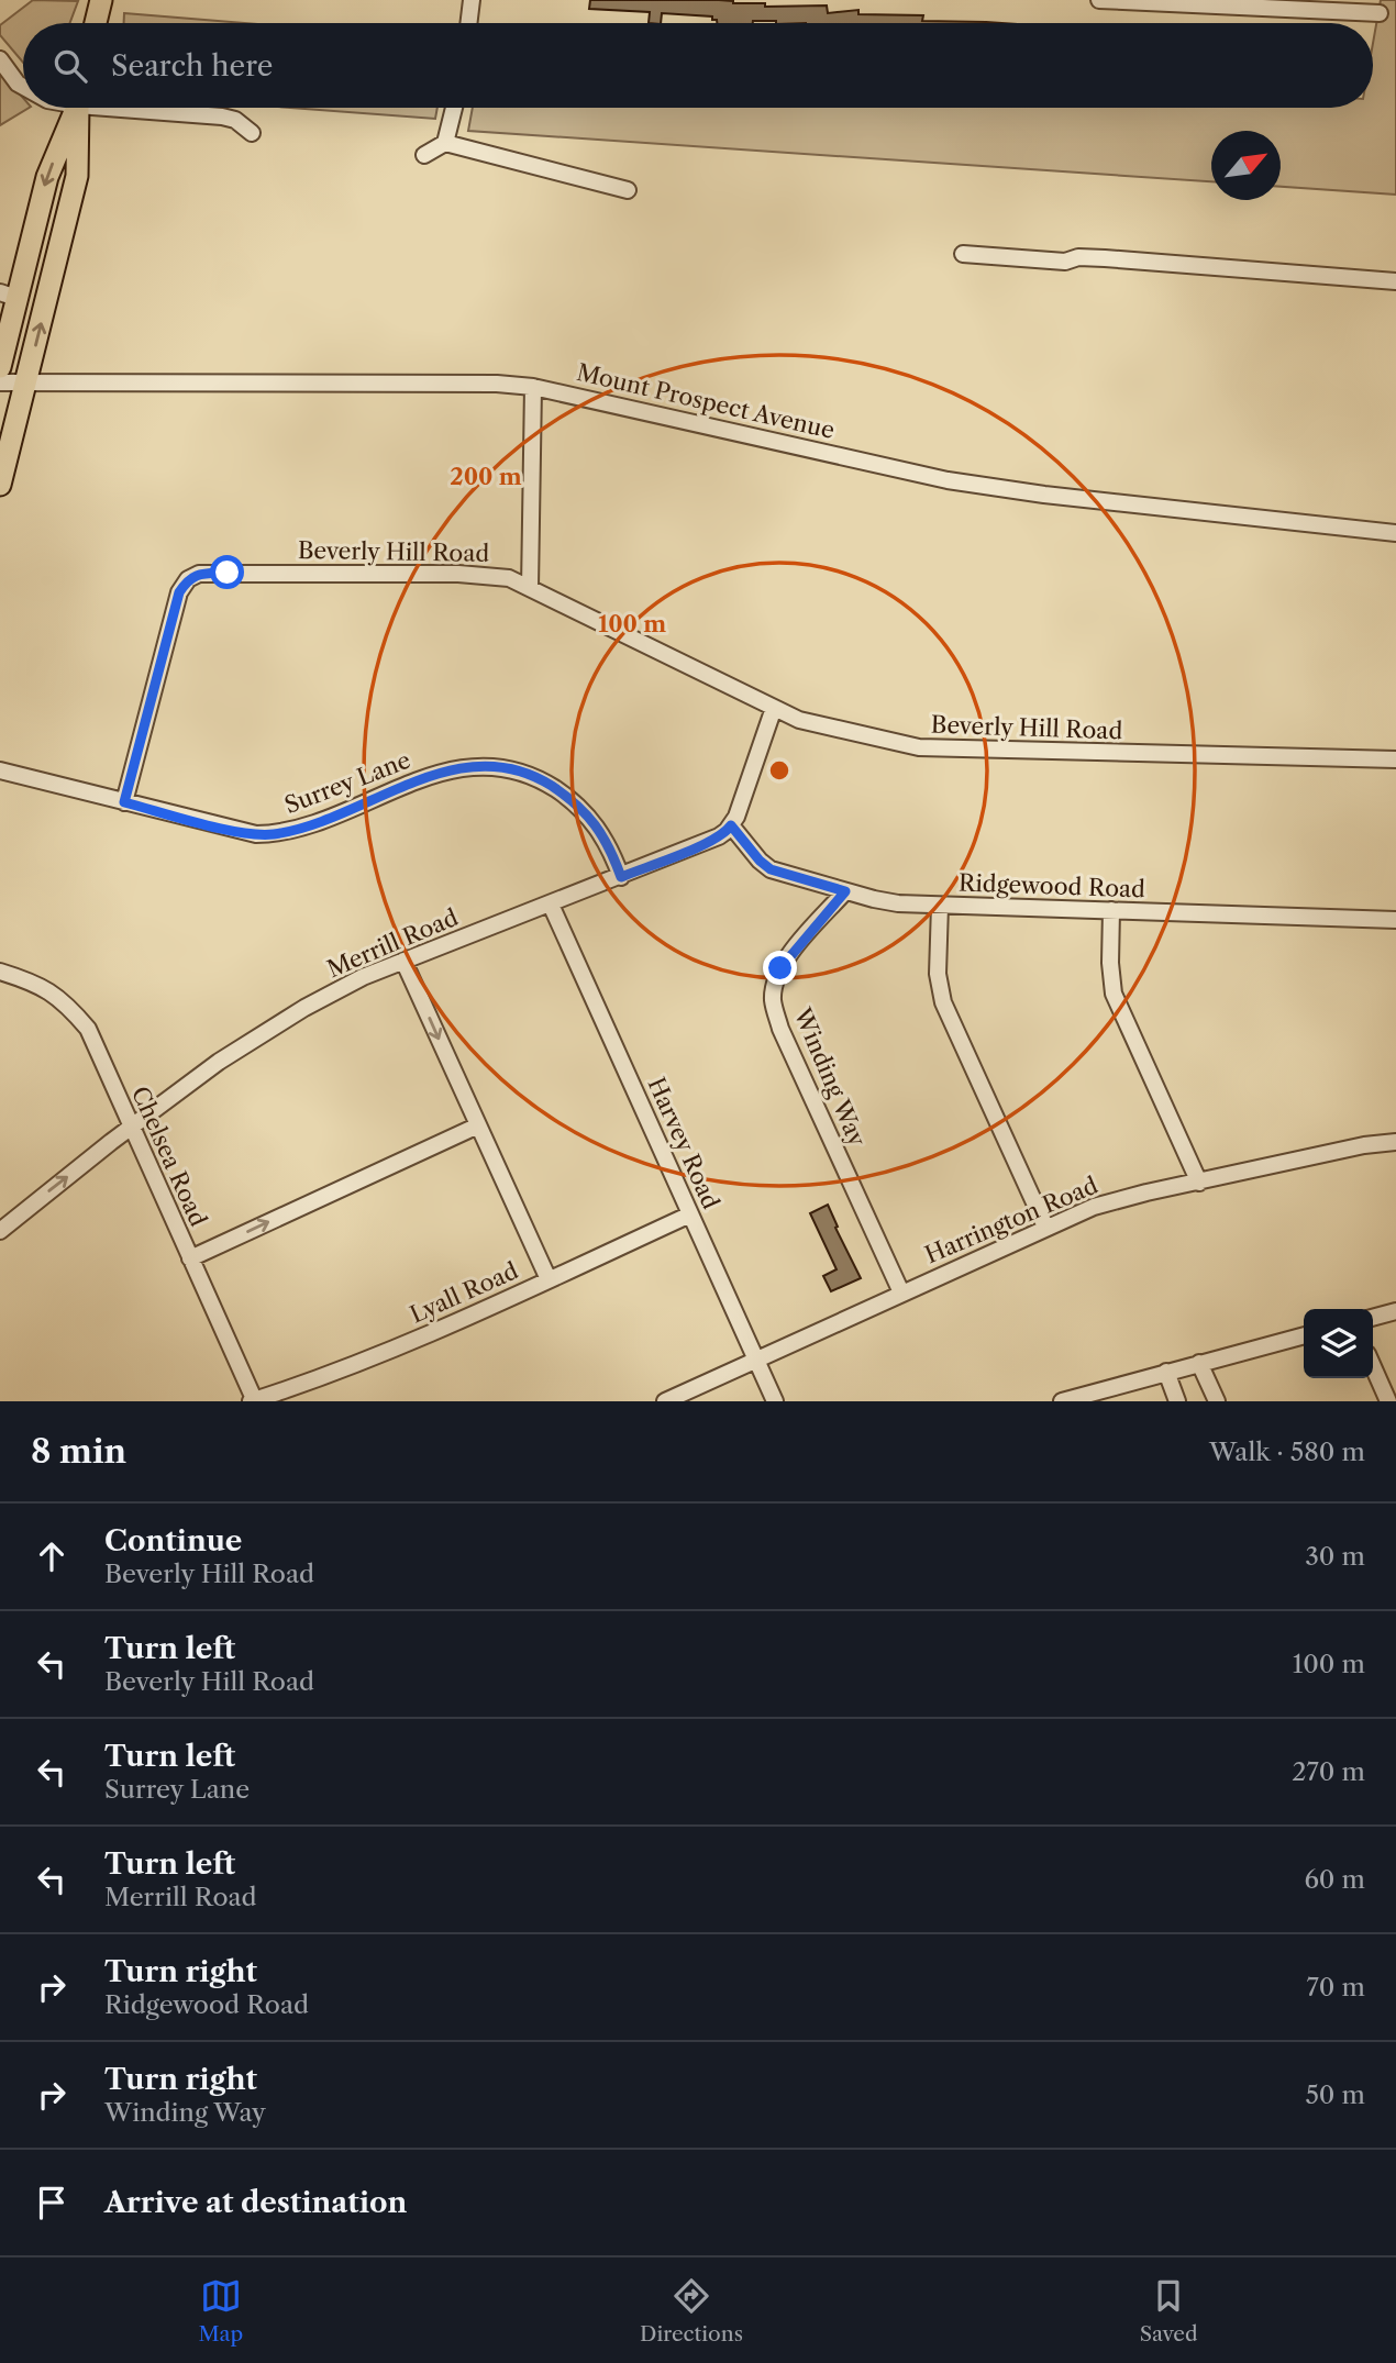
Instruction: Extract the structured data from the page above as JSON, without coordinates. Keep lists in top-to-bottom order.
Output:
{
  "streets": {
    "street": [
      "Mount Prospect Avenue",
      "Beverly Hill Road",
      "Surrey Lane",
      "Ridgewood Road",
      "Merrill Road",
      "Winding Way",
      "Harvey Road",
      "Chelsea Road",
      "Harrington Road",
      "Lyall Road"
    ]
  },
  "crossings": [
    ["Beverly Hill Road", "Surrey Lane"],
    ["Surrey Lane", "Merrill Road"],
    ["Ridgewood Road", "Merrill Road"],
    ["Ridgewood Road", "Winding Way"],
    ["Merrill Road", "Harvey Road"],
    ["Merrill Road", "Chelsea Road"],
    ["Winding Way", "Harrington Road"],
    ["Harvey Road", "Harrington Road"],
    ["Harvey Road", "Lyall Road"],
    ["Chelsea Road", "Lyall Road"]
  ],
  "north": "top right",
  "page": {
    "search": "Search here",
    "heading": ["8 min", "Walk · 580 m"],
    "list": [
      ["Continue", "Beverly Hill Road", "30 m"],
      ["Turn left", "Beverly Hill Road", "100 m"],
      ["Turn left", "Surrey Lane", "270 m"],
      ["Turn left", "Merrill Road", "60 m"],
      ["Turn right", "Ridgewood Road", "70 m"],
      ["Turn right", "Winding Way", "50 m"],
      "Arrive at destination"
    ],
    "nav": ["Map", "Directions", "Saved"]
  },
  "rings": ["200 m", "100 m"]
}
